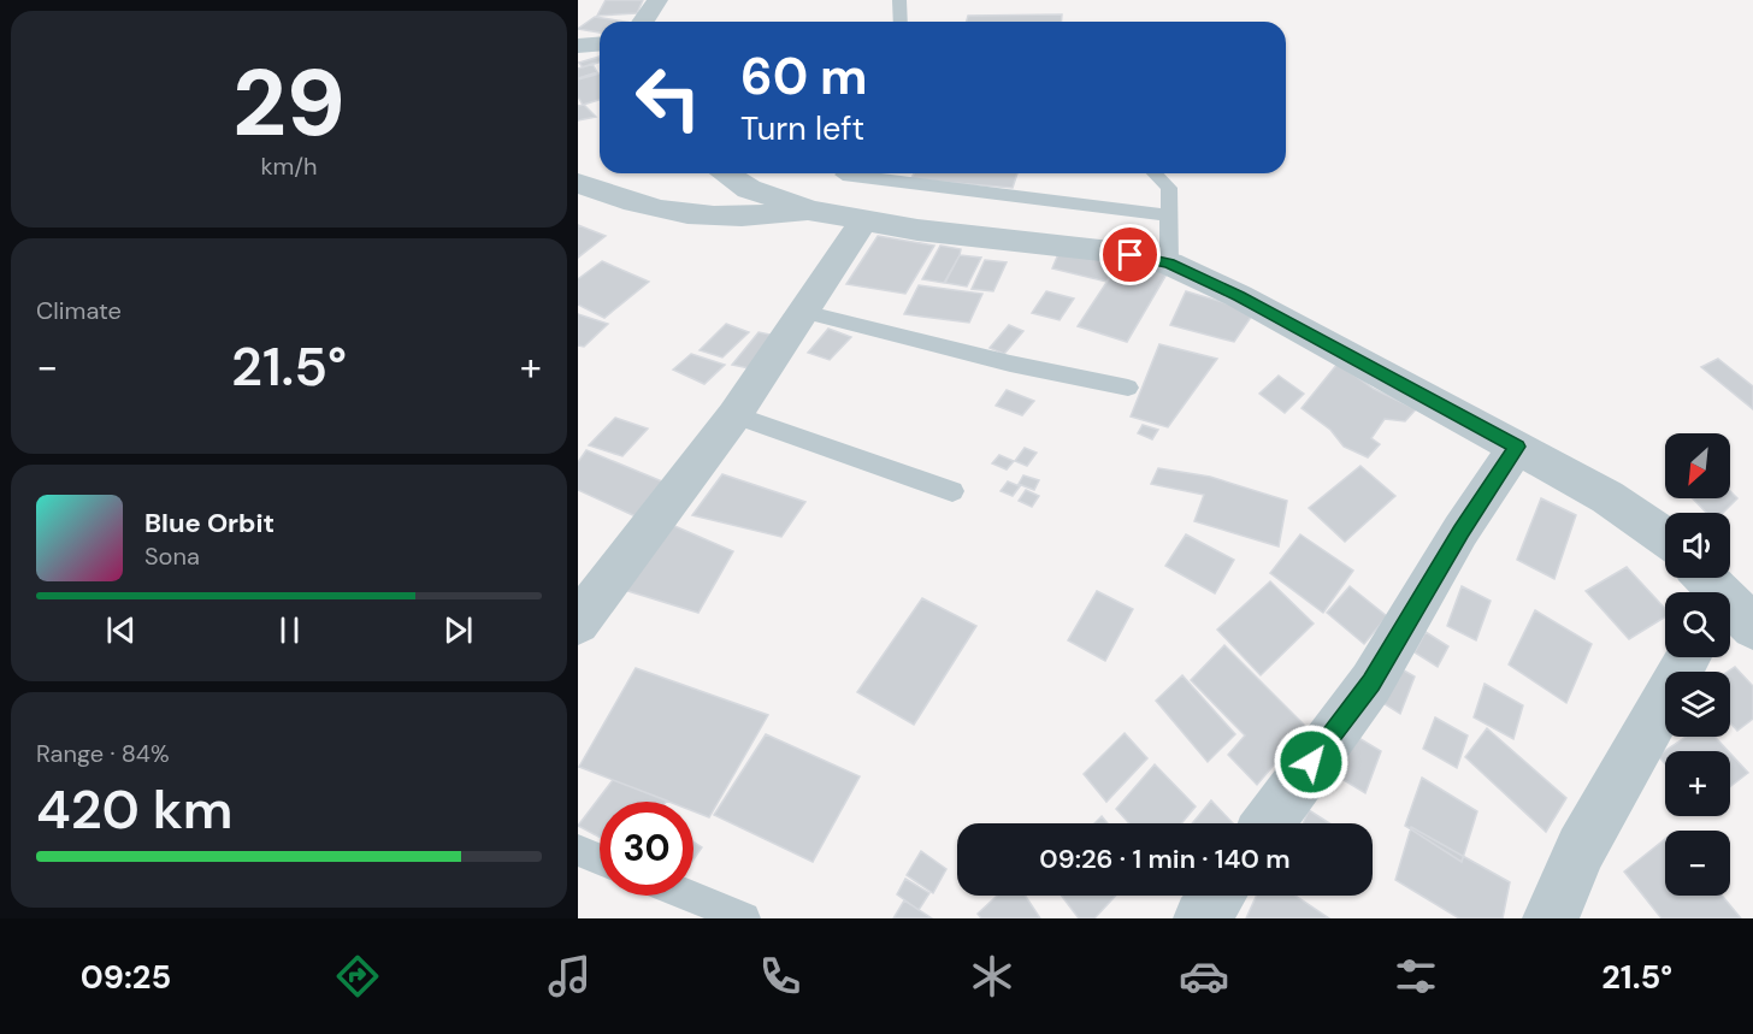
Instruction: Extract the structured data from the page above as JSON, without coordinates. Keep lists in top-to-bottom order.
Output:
{
  "north": "bottom left",
  "page": {
    "tile": [
      ["29", "km/h"],
      "Climate",
      ["Range · 84%", "420 km"]
    ],
    "turn": ["60 m", "Turn left"],
    "heat": ["−", "21.5°", "+"],
    "map_buttons": ["+", "−"],
    "song": ["Blue Orbit", "Sona"],
    "limit": "30",
    "trip": "09:26 · 1 min · 140 m",
    "tabs": ["09:25", "21.5°"]
  }
}
